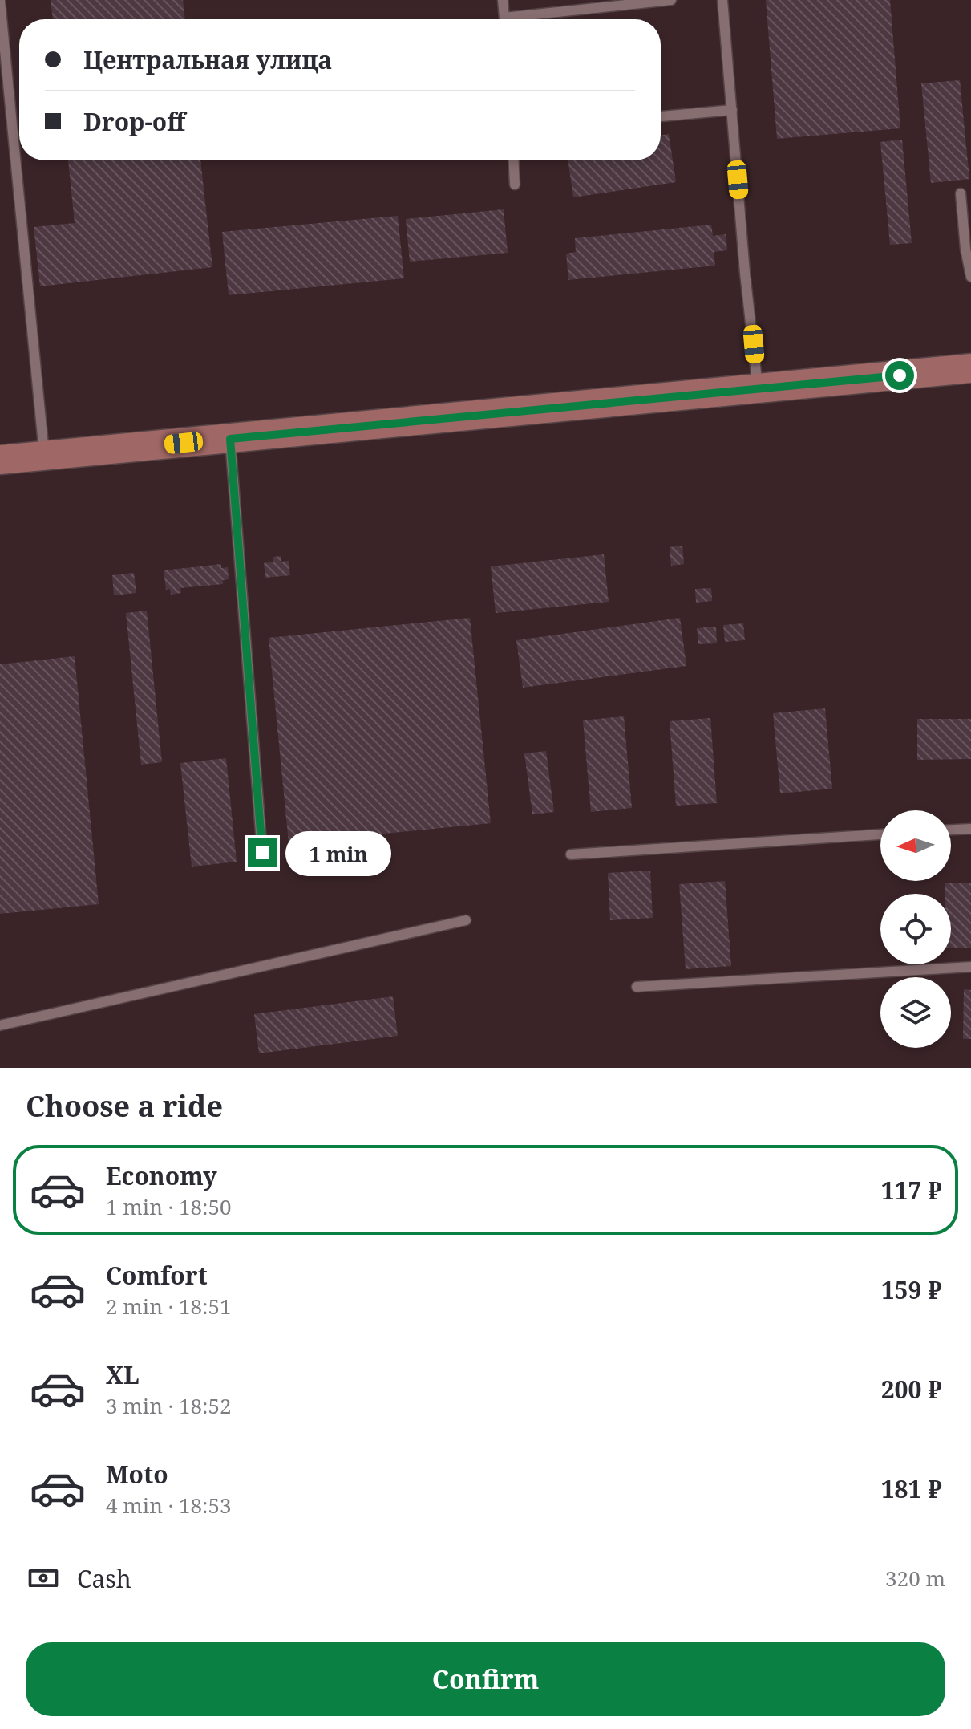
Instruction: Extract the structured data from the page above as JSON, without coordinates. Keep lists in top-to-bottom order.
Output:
{
  "north": "left",
  "page": {
    "banner": ["Центральная улица", "Drop-off"],
    "bubble": "1 min",
    "heading": "Choose a ride",
    "list": [
      {
        "name": "Economy",
        "note": "1 min · 18:50",
        "value": "117 ₽"
      },
      {
        "name": "Comfort",
        "note": "2 min · 18:51",
        "value": "159 ₽"
      },
      {
        "name": "XL",
        "note": "3 min · 18:52",
        "value": "200 ₽"
      },
      {
        "name": "Moto",
        "note": "4 min · 18:53",
        "value": "181 ₽"
      }
    ],
    "pay": ["Cash", "320 m"],
    "buttons": "Confirm"
  }
}
